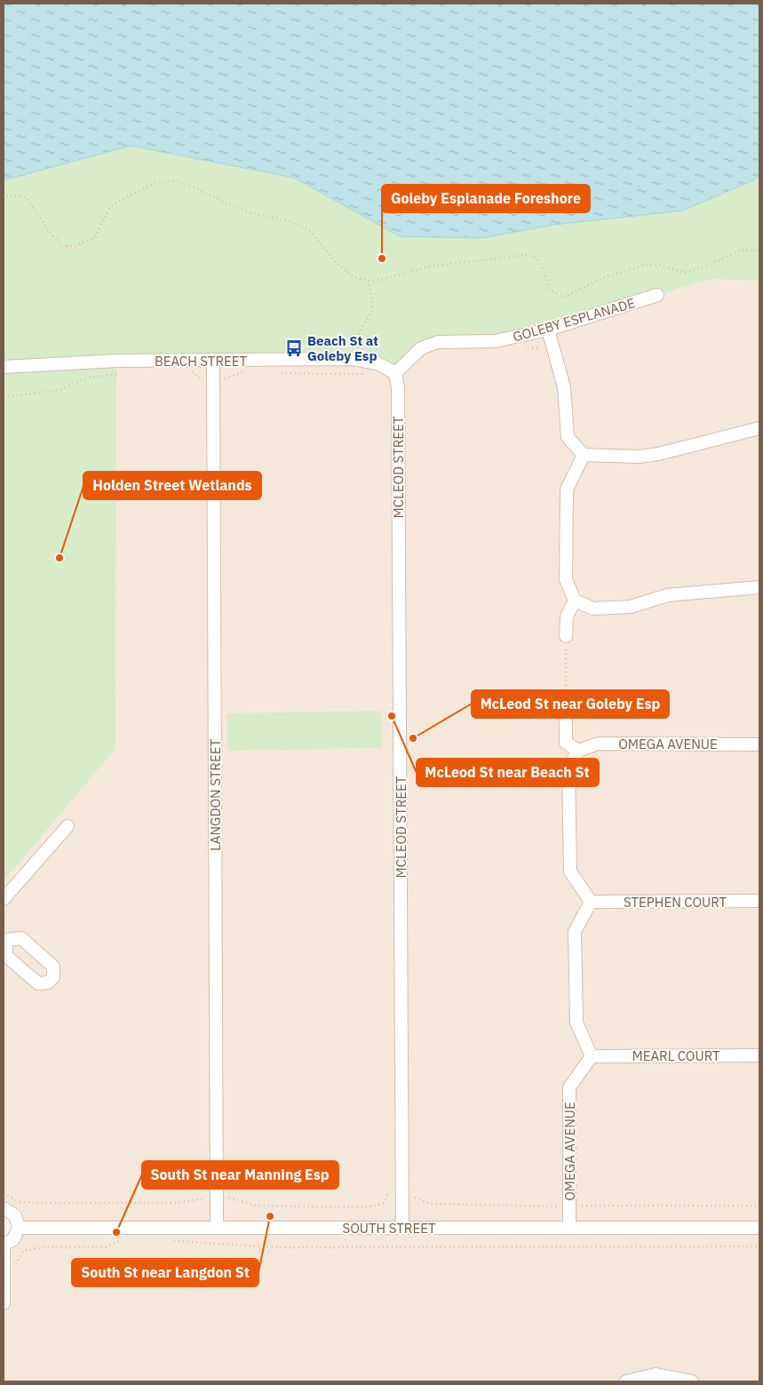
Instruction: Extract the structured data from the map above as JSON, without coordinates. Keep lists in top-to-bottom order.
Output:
{
  "streets": {
    "street": [
      "GOLEBY ESPLANADE",
      "BEACH STREET",
      "MCLEOD STREET",
      "OMEGA AVENUE",
      "LANGDON STREET",
      "STEPHEN COURT",
      "MEARL COURT",
      "SOUTH STREET"
    ]
  },
  "crossings": [
    ["GOLEBY ESPLANADE", "BEACH STREET"],
    ["GOLEBY ESPLANADE", "MCLEOD STREET"],
    ["BEACH STREET", "MCLEOD STREET"],
    ["BEACH STREET", "LANGDON STREET"],
    ["MCLEOD STREET", "SOUTH STREET"],
    ["OMEGA AVENUE", "MEARL COURT"],
    ["OMEGA AVENUE", "SOUTH STREET"],
    ["LANGDON STREET", "SOUTH STREET"]
  ],
  "places": {
    "other": [
      "Goleby Esplanade Foreshore",
      "Holden Street Wetlands",
      "McLeod St near Beach St",
      "McLeod St near Goleby Esp",
      "South St near Langdon St",
      "South St near Manning Esp"
    ],
    "bus stop": ["Beach St at Goleby Esp"]
  }
}
